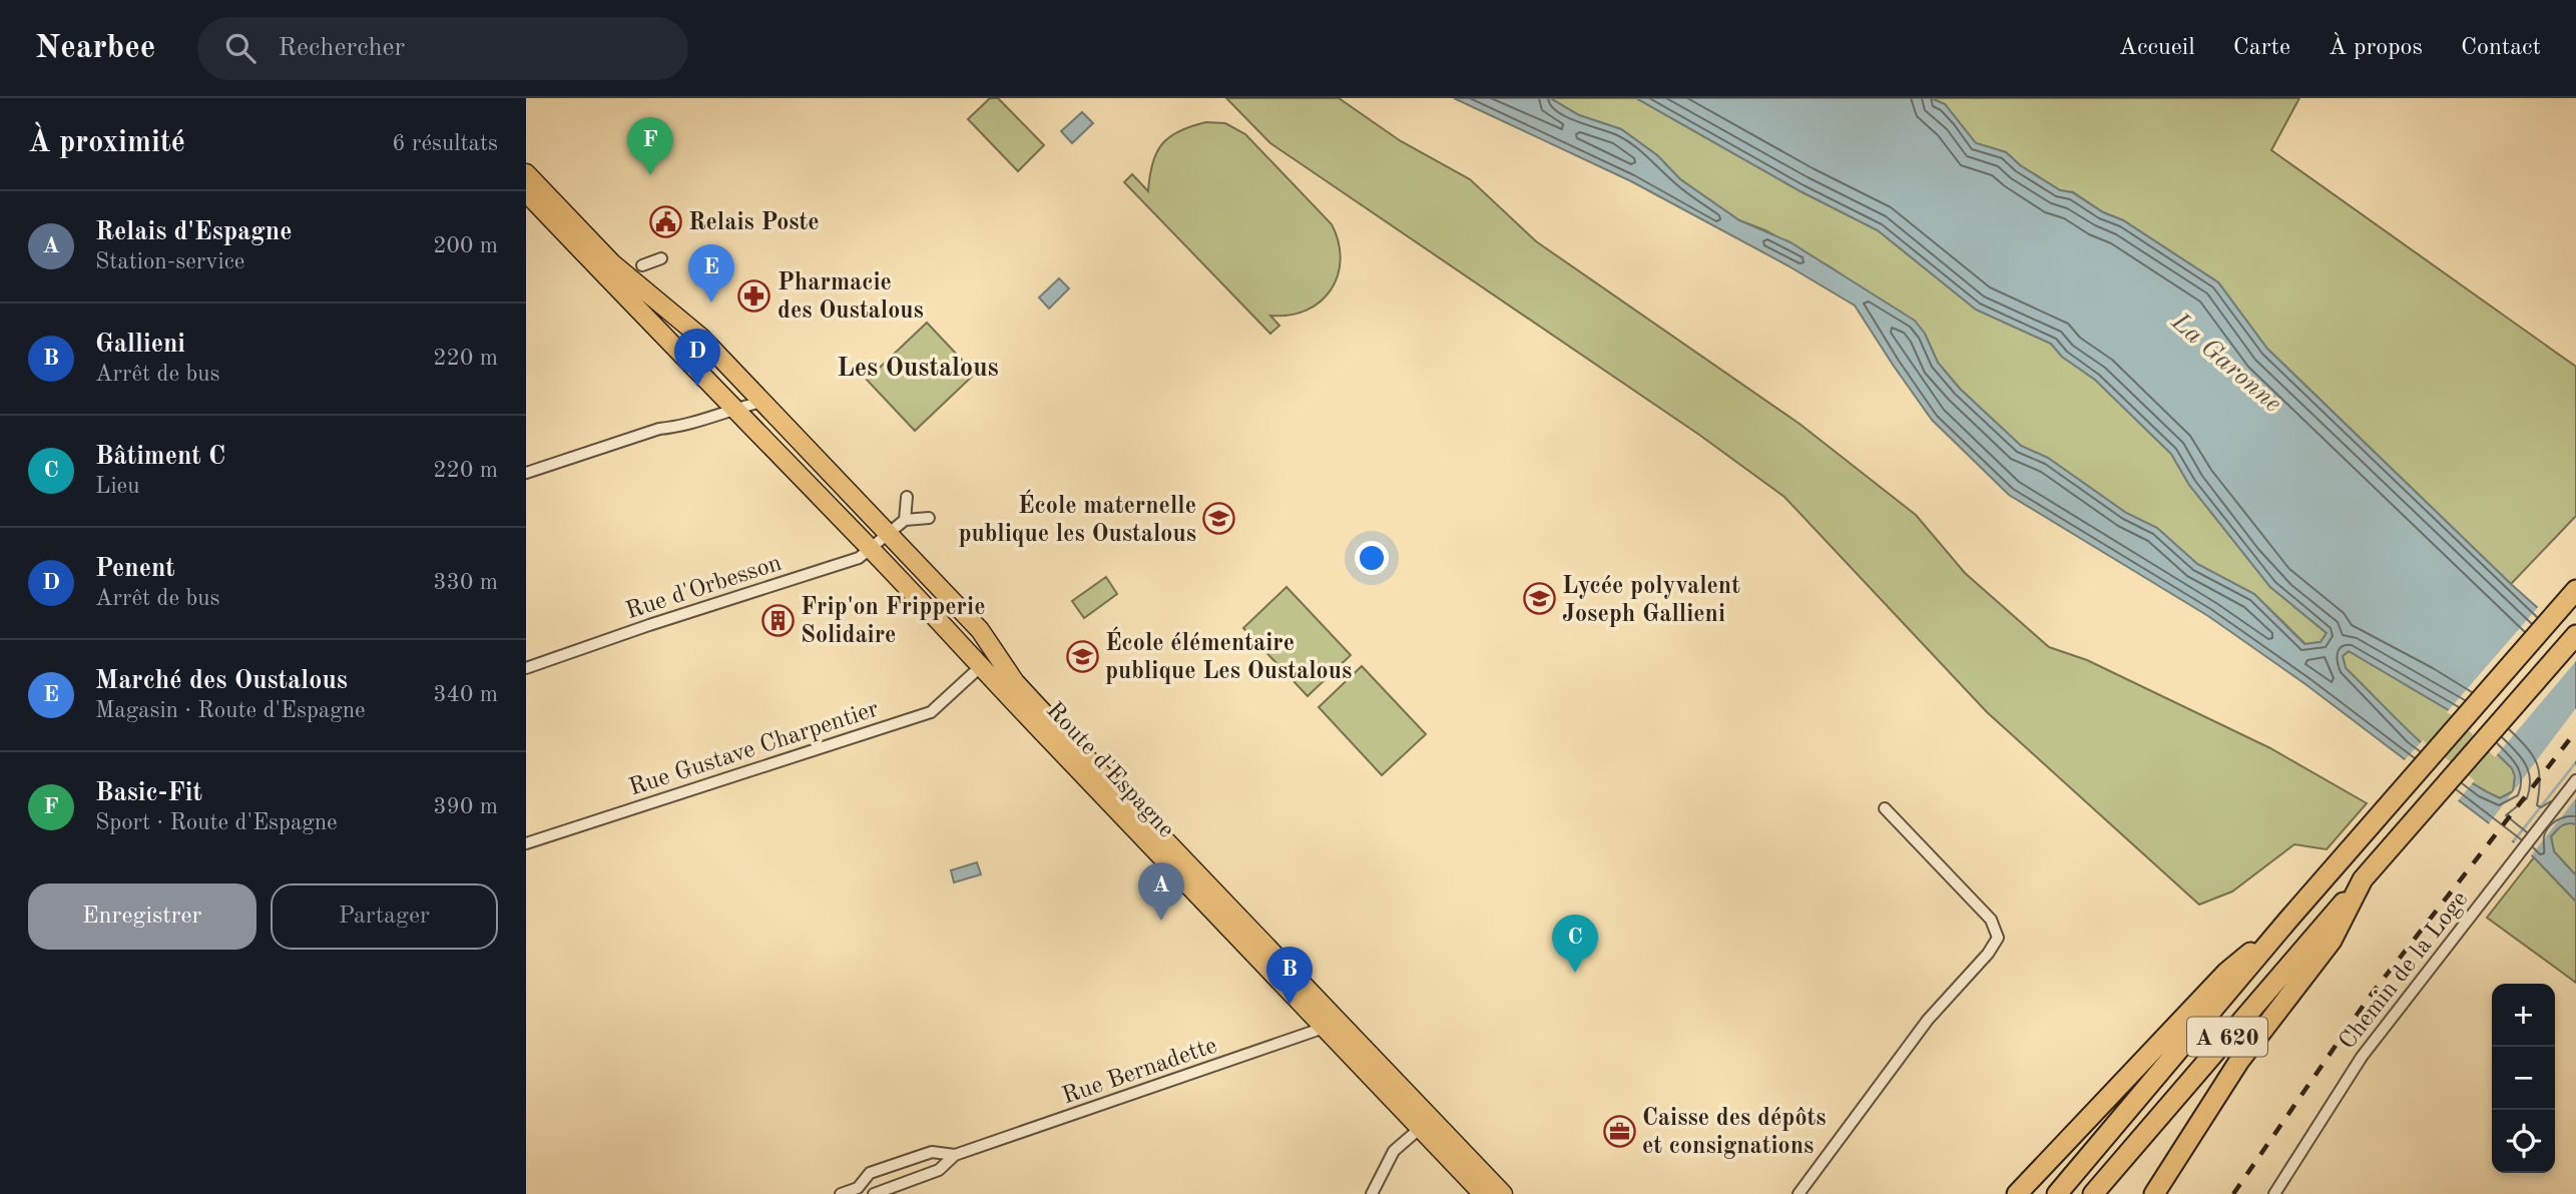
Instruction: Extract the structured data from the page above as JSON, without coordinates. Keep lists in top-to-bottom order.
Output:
{
  "streets": {
    "highway": ["A 620"],
    "main road": ["Route d'Espagne"],
    "street": [
      "Rue d'Orbesson",
      "Rue Gustave Charpentier",
      "Chemin de la Loge",
      "Rue Bernadette"
    ]
  },
  "crossings": [
    ["Rue d'Orbesson", "Route d'Espagne"],
    ["Rue Gustave Charpentier", "Route d'Espagne"],
    ["Route d'Espagne", "Rue Bernadette"]
  ],
  "districts": ["Les Oustalous"],
  "water": ["La Garonne"],
  "places": {
    "public building": ["Relais Poste"],
    "pharmacy": ["Pharmacie des Oustalous"],
    "school or university": ["École maternelle publique les Oustalous", "Lycée polyvalent Joseph Gallieni", "École élémentaire publique Les Oustalous"],
    "building": ["Frip'on Fripperie Solidaire"],
    "office": ["Caisse des dépôts et consignations"]
  },
  "page": {
    "header": "Nearbee",
    "search": "Rechercher",
    "nav": [
      "Accueil",
      "Carte",
      "À propos",
      "Contact"
    ],
    "heading": ["À proximité", "6 résultats"],
    "pins": [
      "F",
      "E",
      "D",
      "A",
      "C",
      "B"
    ],
    "list": [
      {
        "mark": "A",
        "name": "Relais d'Espagne",
        "note": "Station-service",
        "value": "200 m"
      },
      {
        "mark": "B",
        "name": "Gallieni",
        "note": "Arrêt de bus",
        "value": "220 m"
      },
      {
        "mark": "C",
        "name": "Bâtiment C",
        "note": "Lieu",
        "value": "220 m"
      },
      {
        "mark": "D",
        "name": "Penent",
        "note": "Arrêt de bus",
        "value": "330 m"
      },
      {
        "mark": "E",
        "name": "Marché des Oustalous",
        "note": "Magasin · Route d'Espagne",
        "value": "340 m"
      },
      {
        "mark": "F",
        "name": "Basic-Fit",
        "note": "Sport · Route d'Espagne",
        "value": "390 m"
      }
    ],
    "buttons": ["Enregistrer", "Partager"],
    "map_buttons": ["+", "−"]
  }
}
